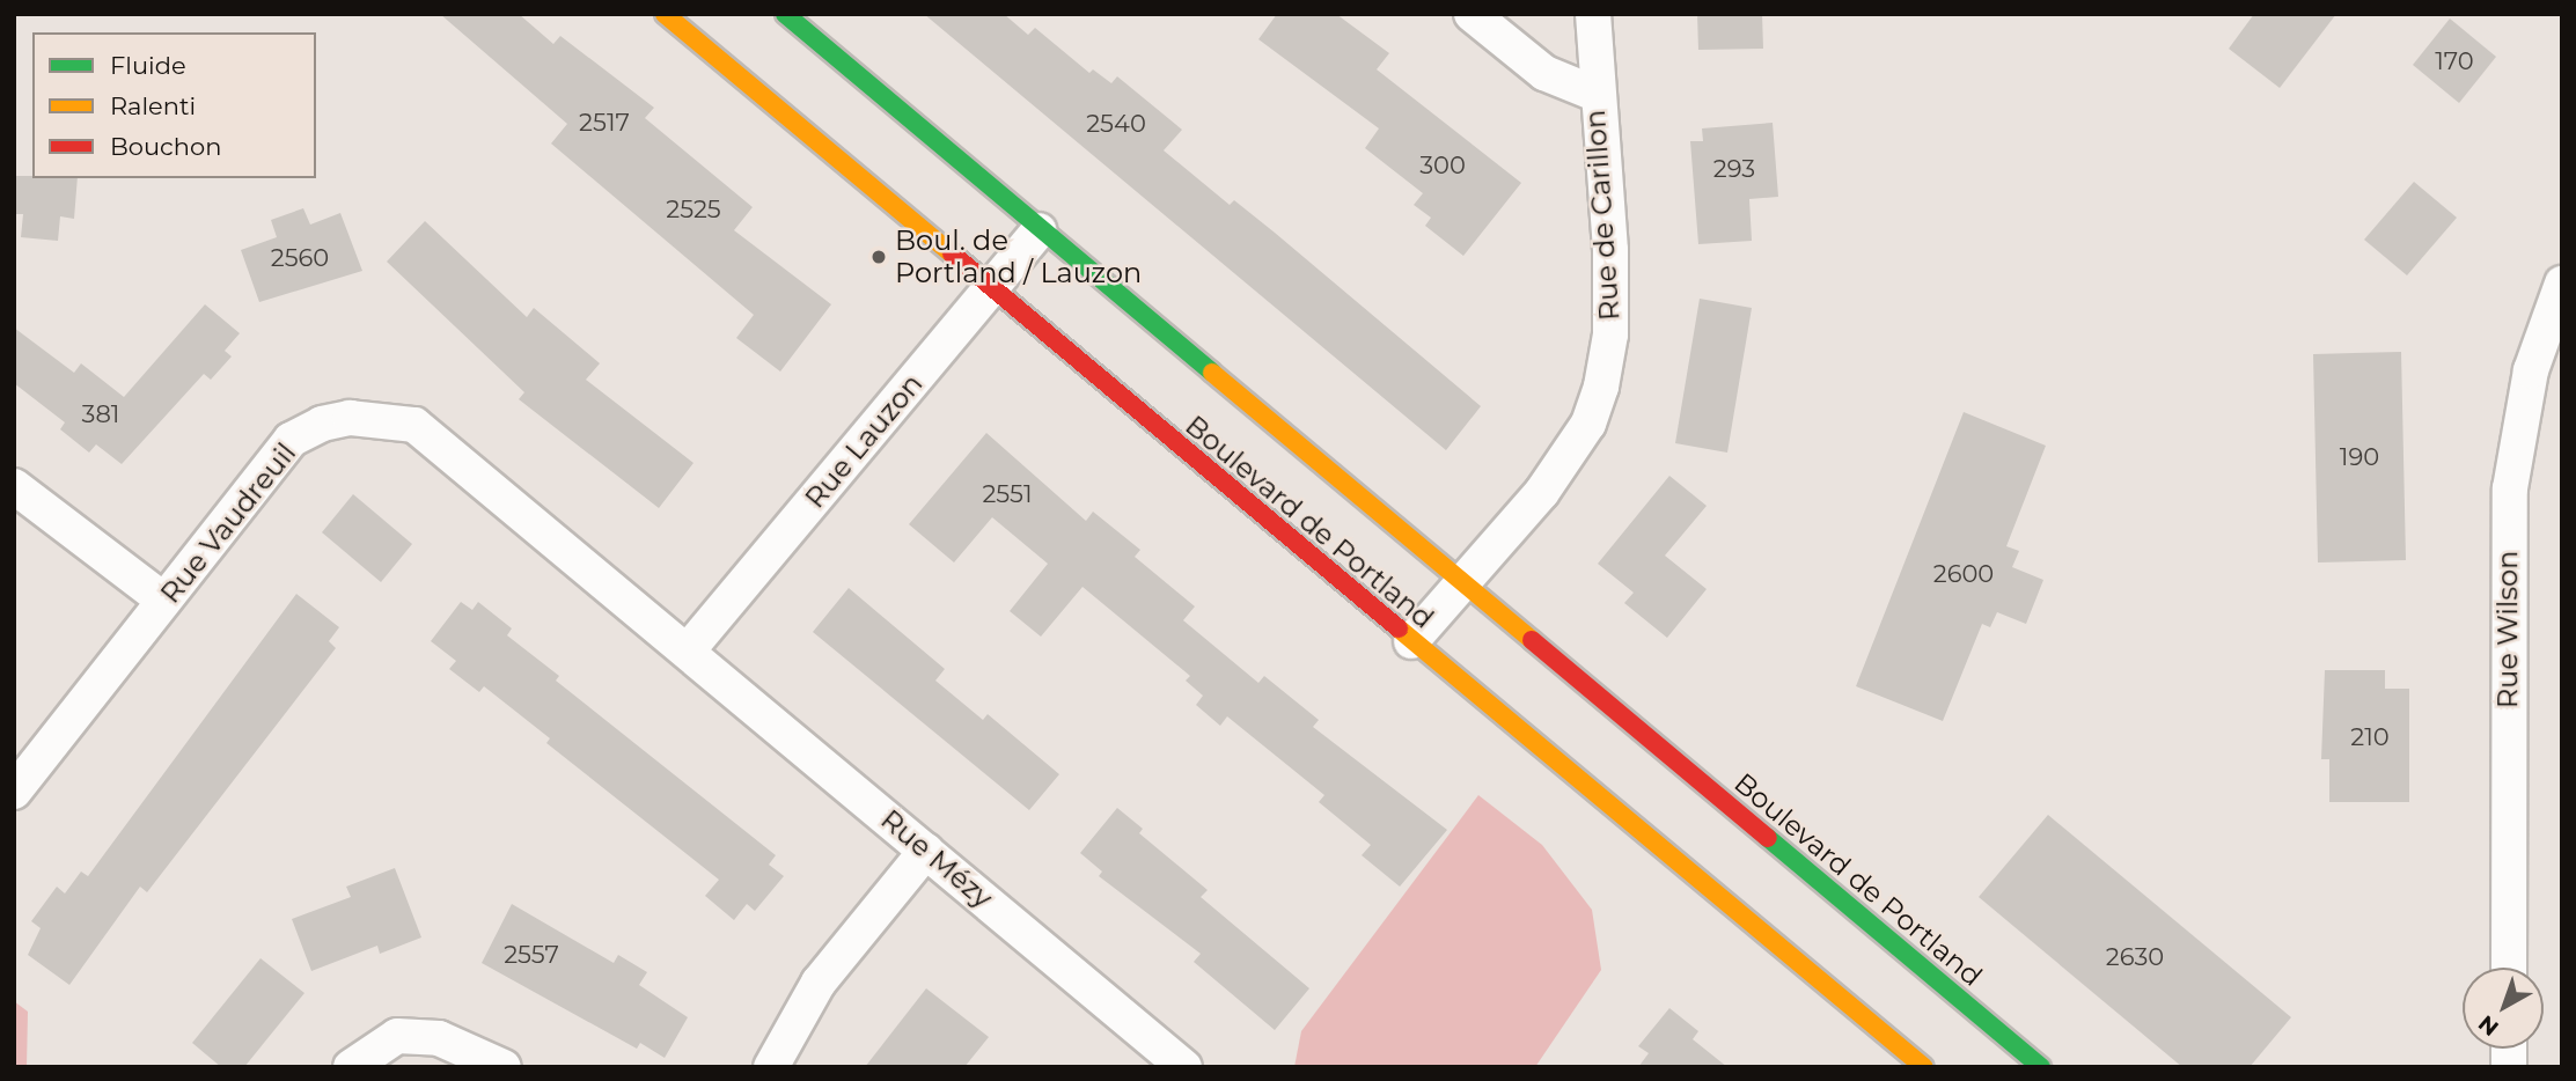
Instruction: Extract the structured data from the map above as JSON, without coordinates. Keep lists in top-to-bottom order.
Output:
{
  "streets": {
    "main road": ["Boulevard de Portland"],
    "street": [
      "Rue de Carillon",
      "Rue Lauzon",
      "Rue Vaudreuil",
      "Rue Wilson",
      "Rue Mézy"
    ]
  },
  "crossings": [
    ["Rue de Carillon", "Boulevard de Portland"],
    ["Rue Lauzon", "Boulevard de Portland"],
    ["Rue Lauzon", "Rue Vaudreuil"],
    ["Rue Lauzon", "Rue Mézy"],
    ["Rue Vaudreuil", "Rue Mézy"]
  ],
  "places": ["Boul. de Portland / Lauzon"],
  "house_numbers": [
    "170",
    "2517",
    "2540",
    "300",
    "293",
    "2525",
    "2560",
    "381",
    "190",
    "2551",
    "2600",
    "210",
    "2557",
    "2630"
  ],
  "legend": ["Fluide", "Ralenti", "Bouchon"],
  "north": "bottom left"
}
